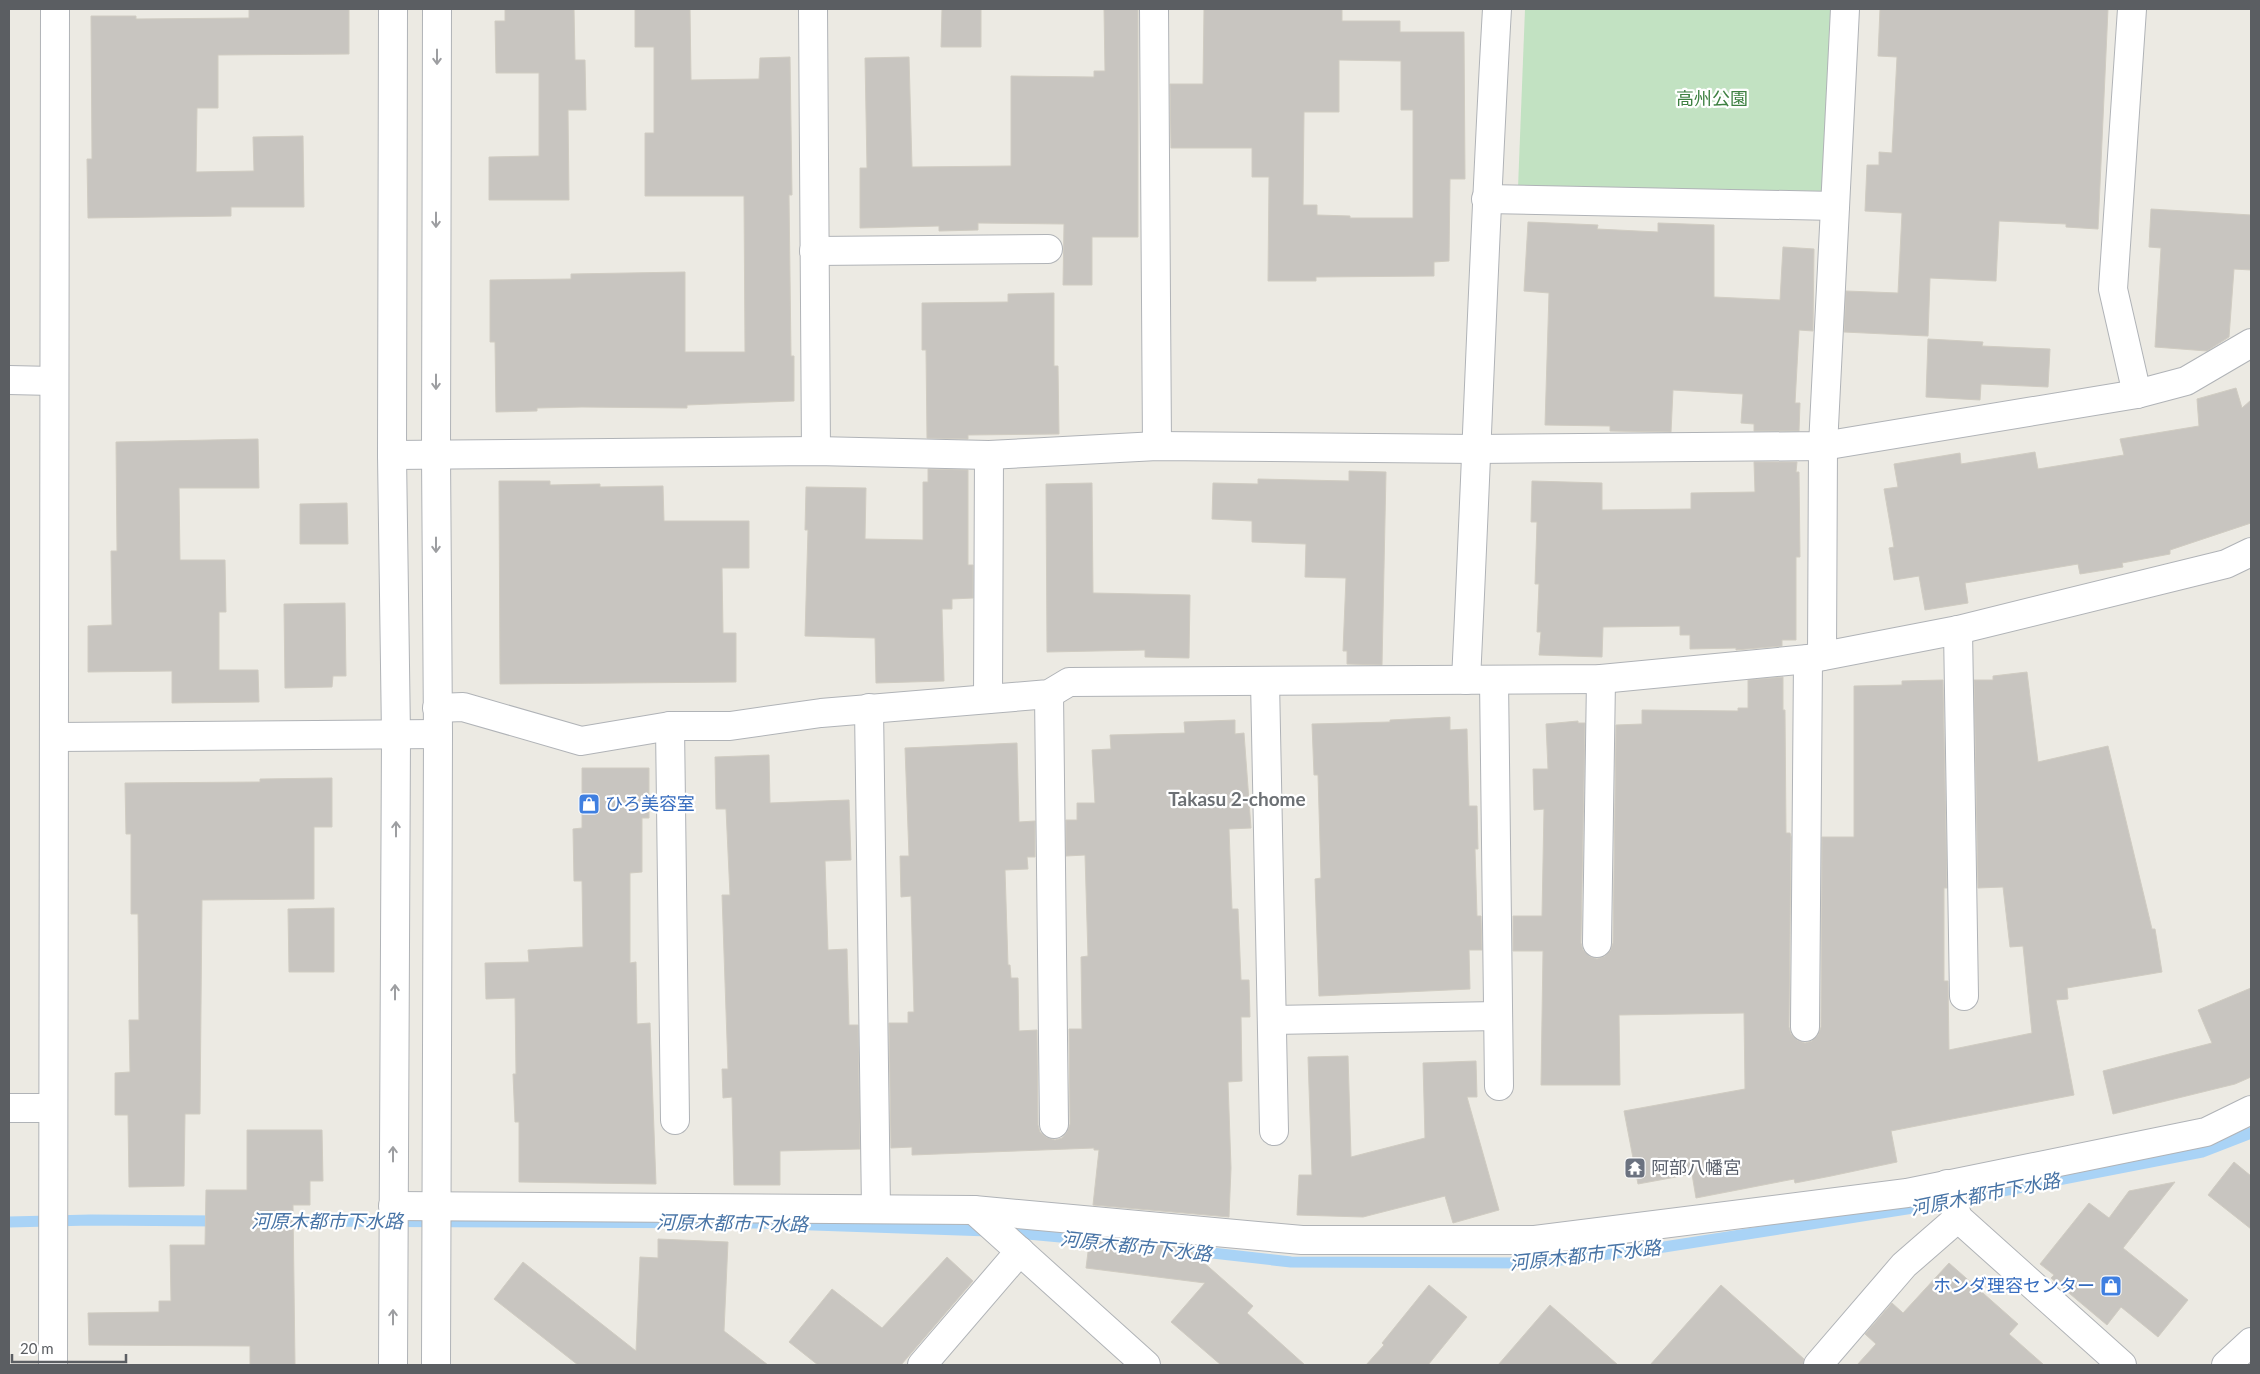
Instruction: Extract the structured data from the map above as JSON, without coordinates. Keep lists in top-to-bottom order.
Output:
{
  "districts": ["Takasu 2-chome"],
  "water": ["河原木都市下水路"],
  "parks": ["高州公園"],
  "places": {
    "shop": ["ひろ美容室", "ホンダ理容センター"],
    "temple": ["阿部八幡宮"]
  },
  "scale_bar": "20 m"
}
